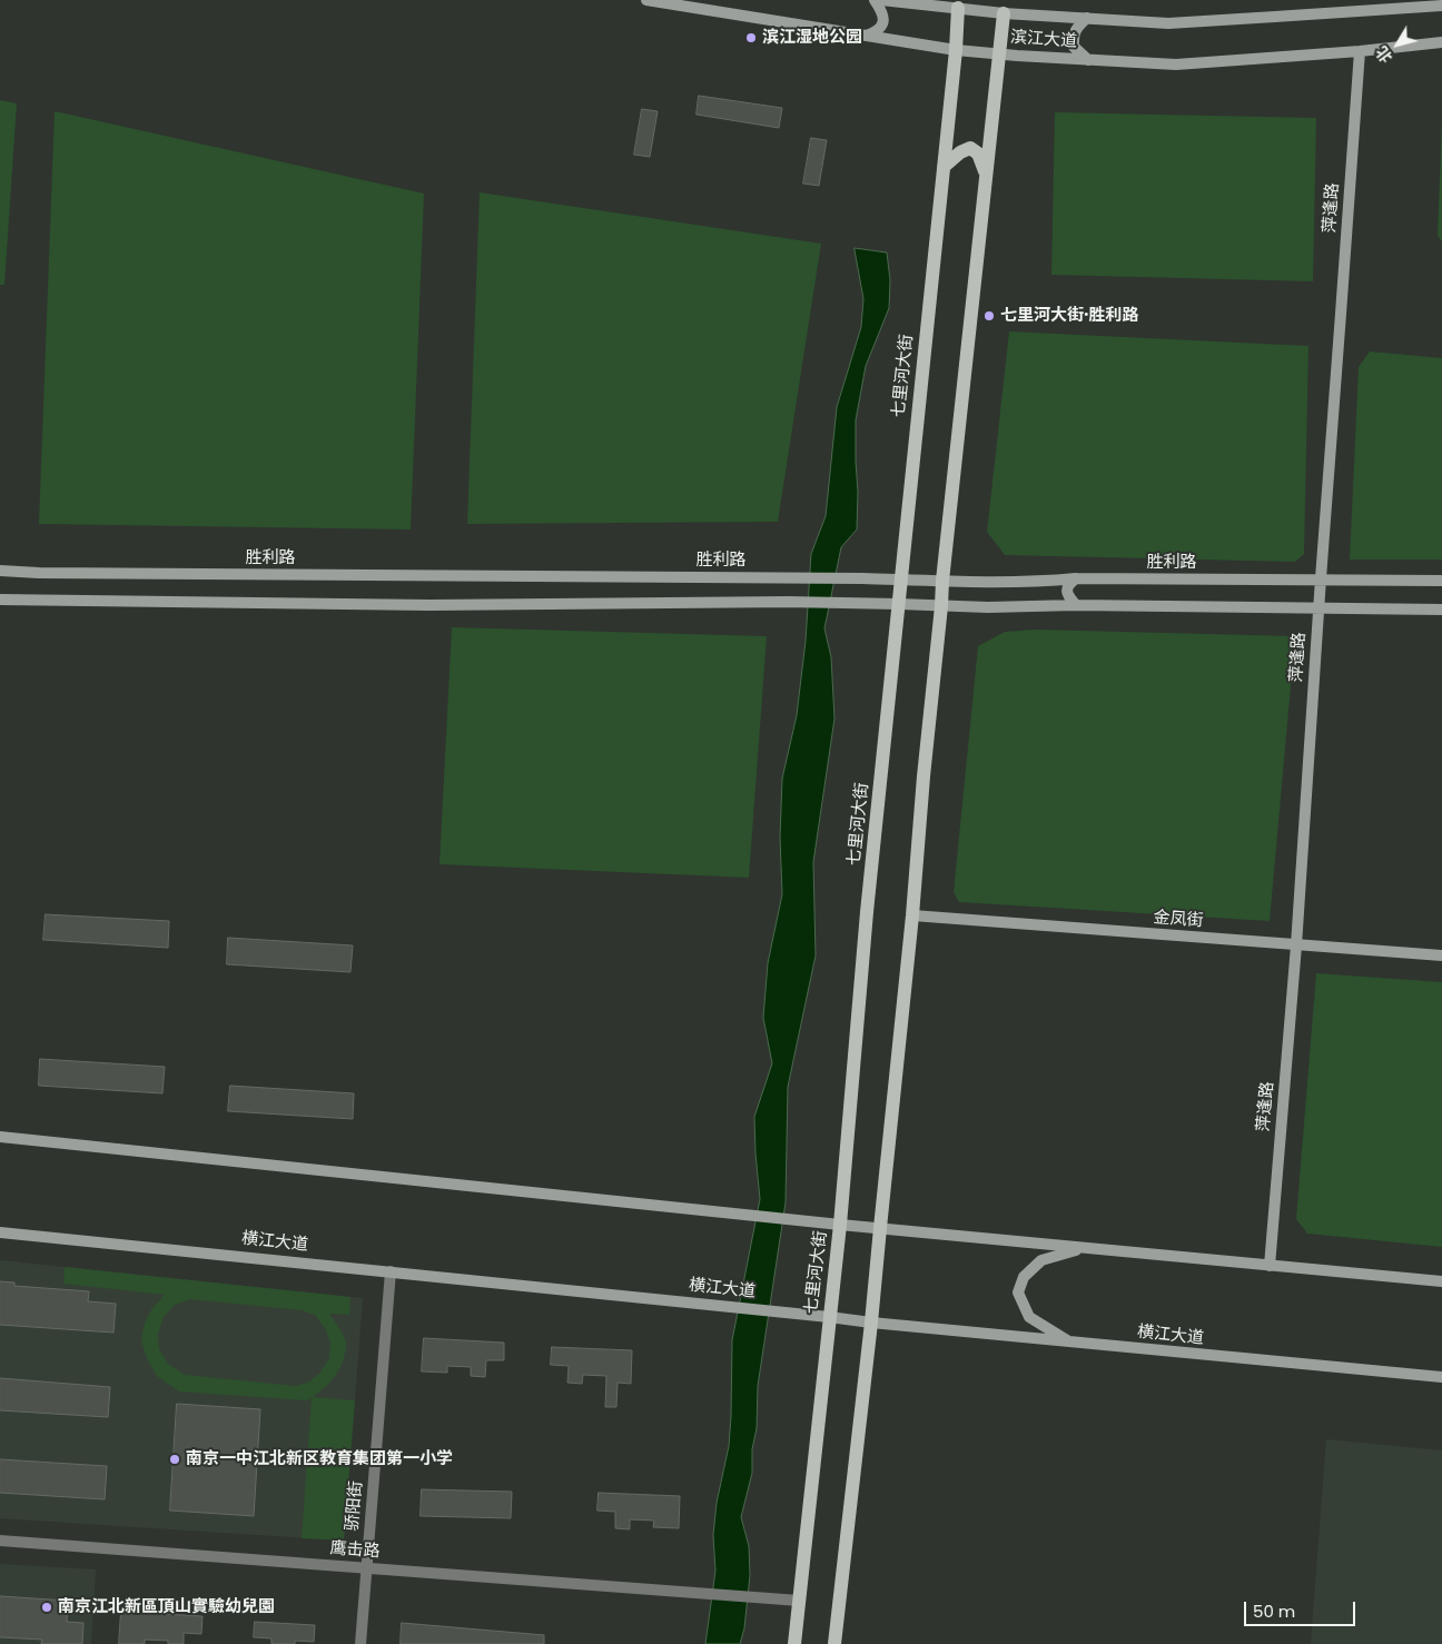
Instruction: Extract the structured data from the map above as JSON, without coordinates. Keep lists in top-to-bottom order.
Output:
{
  "streets": {
    "main road": ["七里河大街"],
    "street": [
      "滨江大道",
      "萍逢路",
      "胜利路",
      "金凤街",
      "横江大道",
      "骄阳街",
      "鹰击路"
    ]
  },
  "crossings": [
    ["滨江大道", "萍逢路"],
    ["滨江大道", "七里河大街"],
    ["萍逢路", "胜利路"],
    ["萍逢路", "金凤街"],
    ["七里河大街", "胜利路"],
    ["七里河大街", "横江大道"],
    ["七里河大街", "鹰击路"],
    ["横江大道", "骄阳街"],
    ["骄阳街", "鹰击路"]
  ],
  "places": [
    "滨江湿地公园",
    "七里河大街·胜利路",
    "南京一中江北新区教育集团第一小学",
    "南京江北新區頂山實驗幼兒園"
  ],
  "scale_bar": "50 m",
  "north": "bottom left"
}
